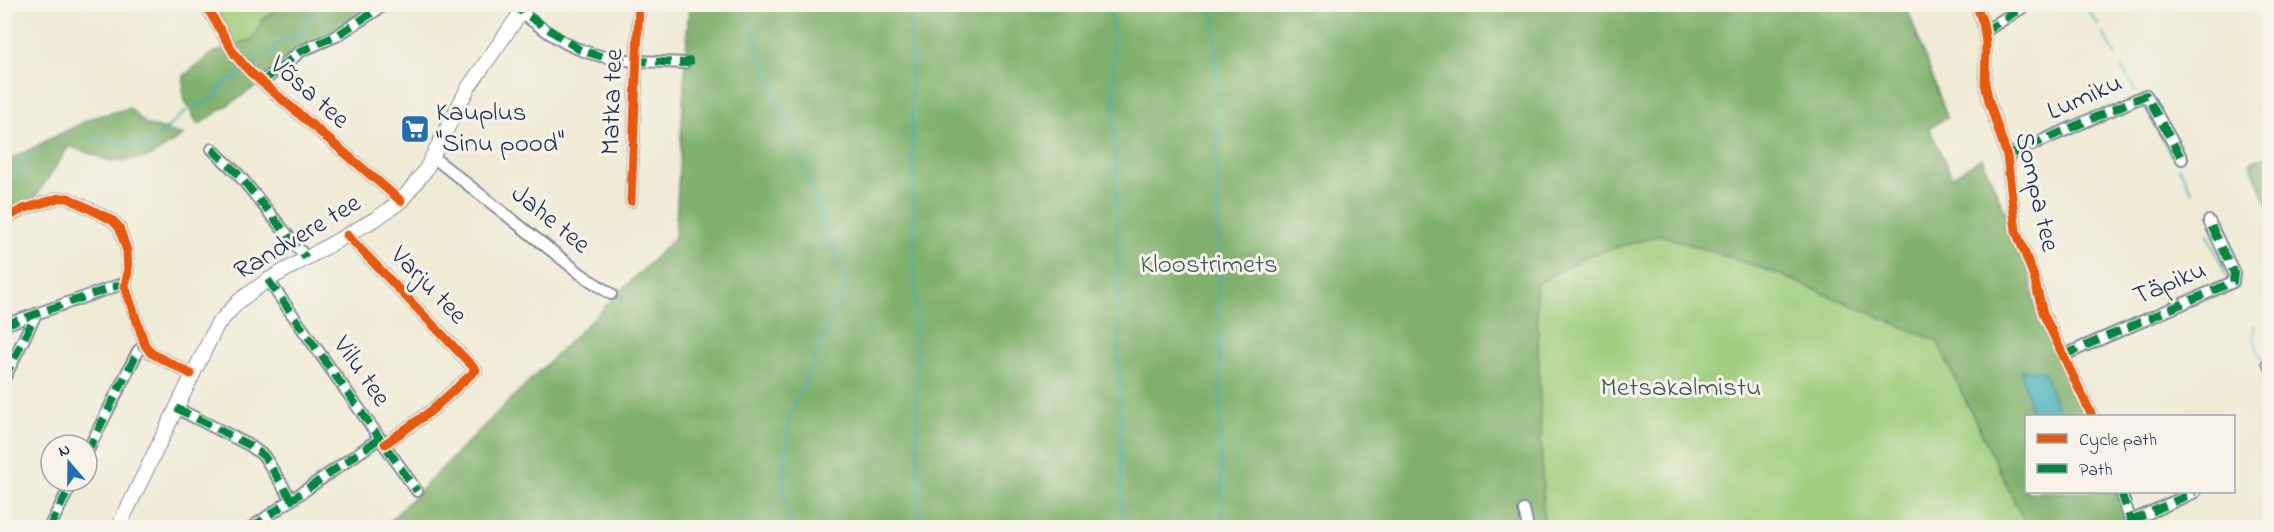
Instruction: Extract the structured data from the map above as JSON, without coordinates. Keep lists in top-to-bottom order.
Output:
{
  "streets": {
    "main road": ["Randvere tee"],
    "street": [
      "Võsa tee",
      "Lumiku",
      "Matka tee",
      "Sompa tee",
      "Jahe tee",
      "Täpiku",
      "Varju tee",
      "Vilu tee"
    ]
  },
  "crossings": [
    ["Võsa tee", "Randvere tee"],
    ["Lumiku", "Sompa tee"],
    ["Sompa tee", "Täpiku"],
    ["Jahe tee", "Randvere tee"],
    ["Randvere tee", "Varju tee"],
    ["Randvere tee", "Vilu tee"],
    ["Varju tee", "Vilu tee"]
  ],
  "parks": ["Kloostrimets", "Metsakalmistu"],
  "places": {
    "supermarket": ["Kauplus \"Sinu pood\""]
  },
  "legend": ["Cycle path", "Path"],
  "north": "top"
}
